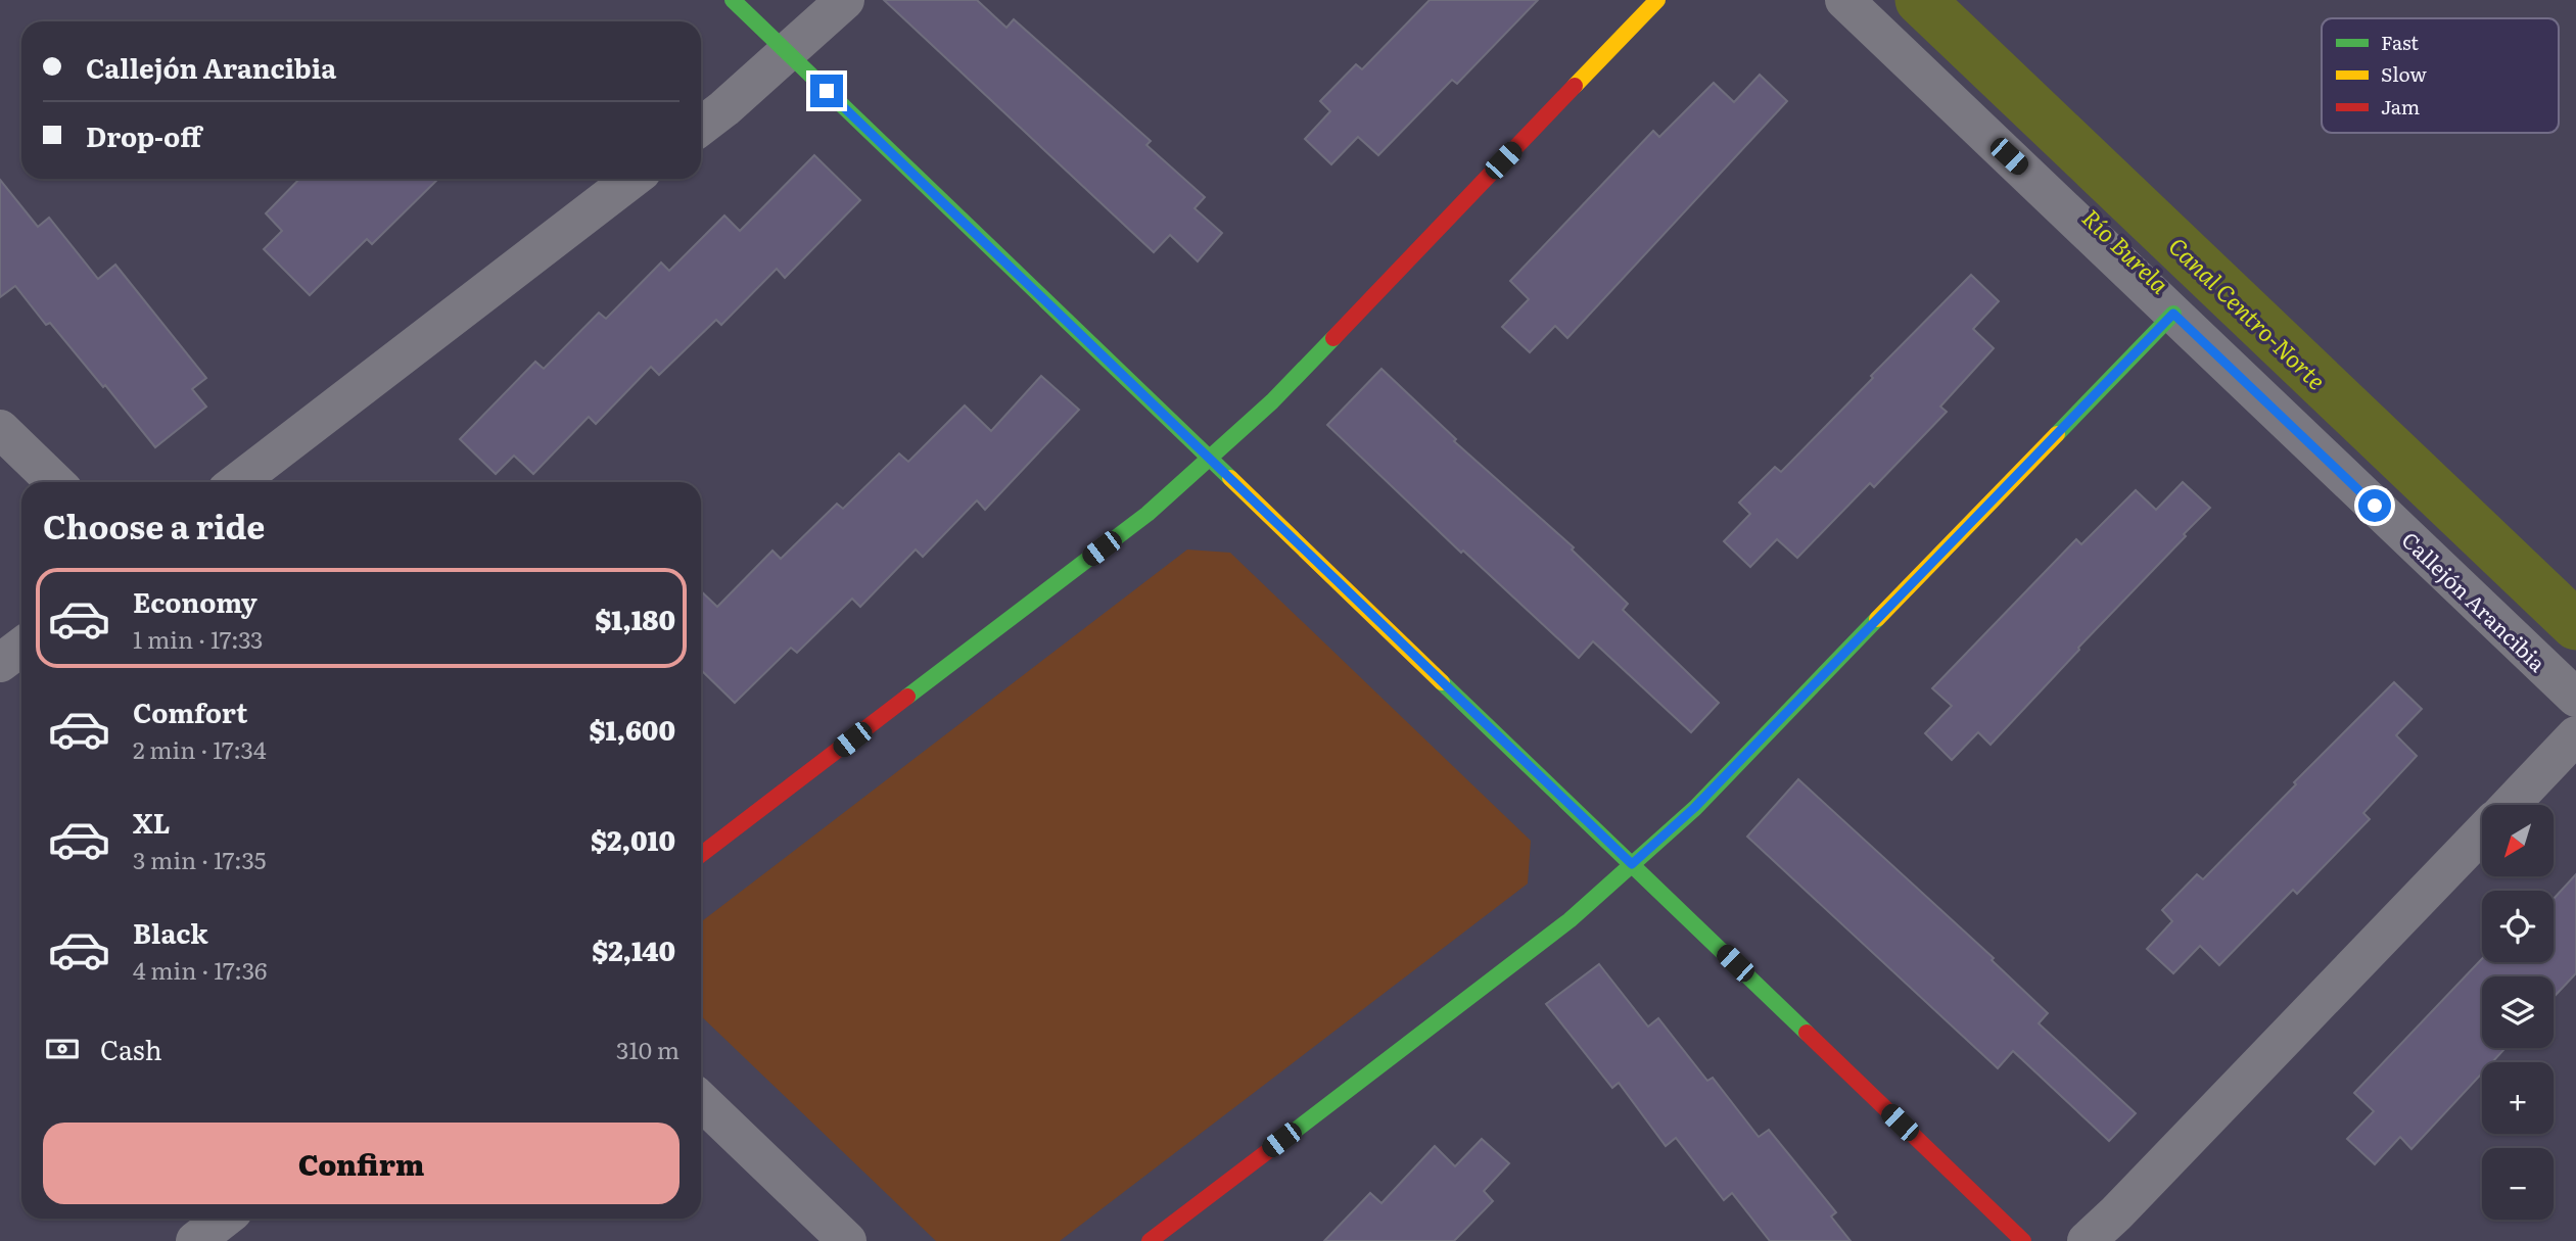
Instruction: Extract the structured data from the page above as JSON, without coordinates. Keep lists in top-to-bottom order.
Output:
{
  "streets": {
    "street": ["Callejón Arancibia"]
  },
  "water": ["Río Burela", "Canal Centro-Norte"],
  "legend": ["Fast", "Slow", "Jam"],
  "north": "bottom left",
  "page": {
    "banner": ["Callejón Arancibia", "Drop-off"],
    "heading": "Choose a ride",
    "list": [
      {
        "name": "Economy",
        "note": "1 min · 17:33",
        "value": "$1,180"
      },
      {
        "name": "Comfort",
        "note": "2 min · 17:34",
        "value": "$1,600"
      },
      {
        "name": "XL",
        "note": "3 min · 17:35",
        "value": "$2,010"
      },
      {
        "name": "Black",
        "note": "4 min · 17:36",
        "value": "$2,140"
      }
    ],
    "map_buttons": ["+", "−"],
    "pay": ["Cash", "310 m"],
    "buttons": "Confirm"
  }
}
